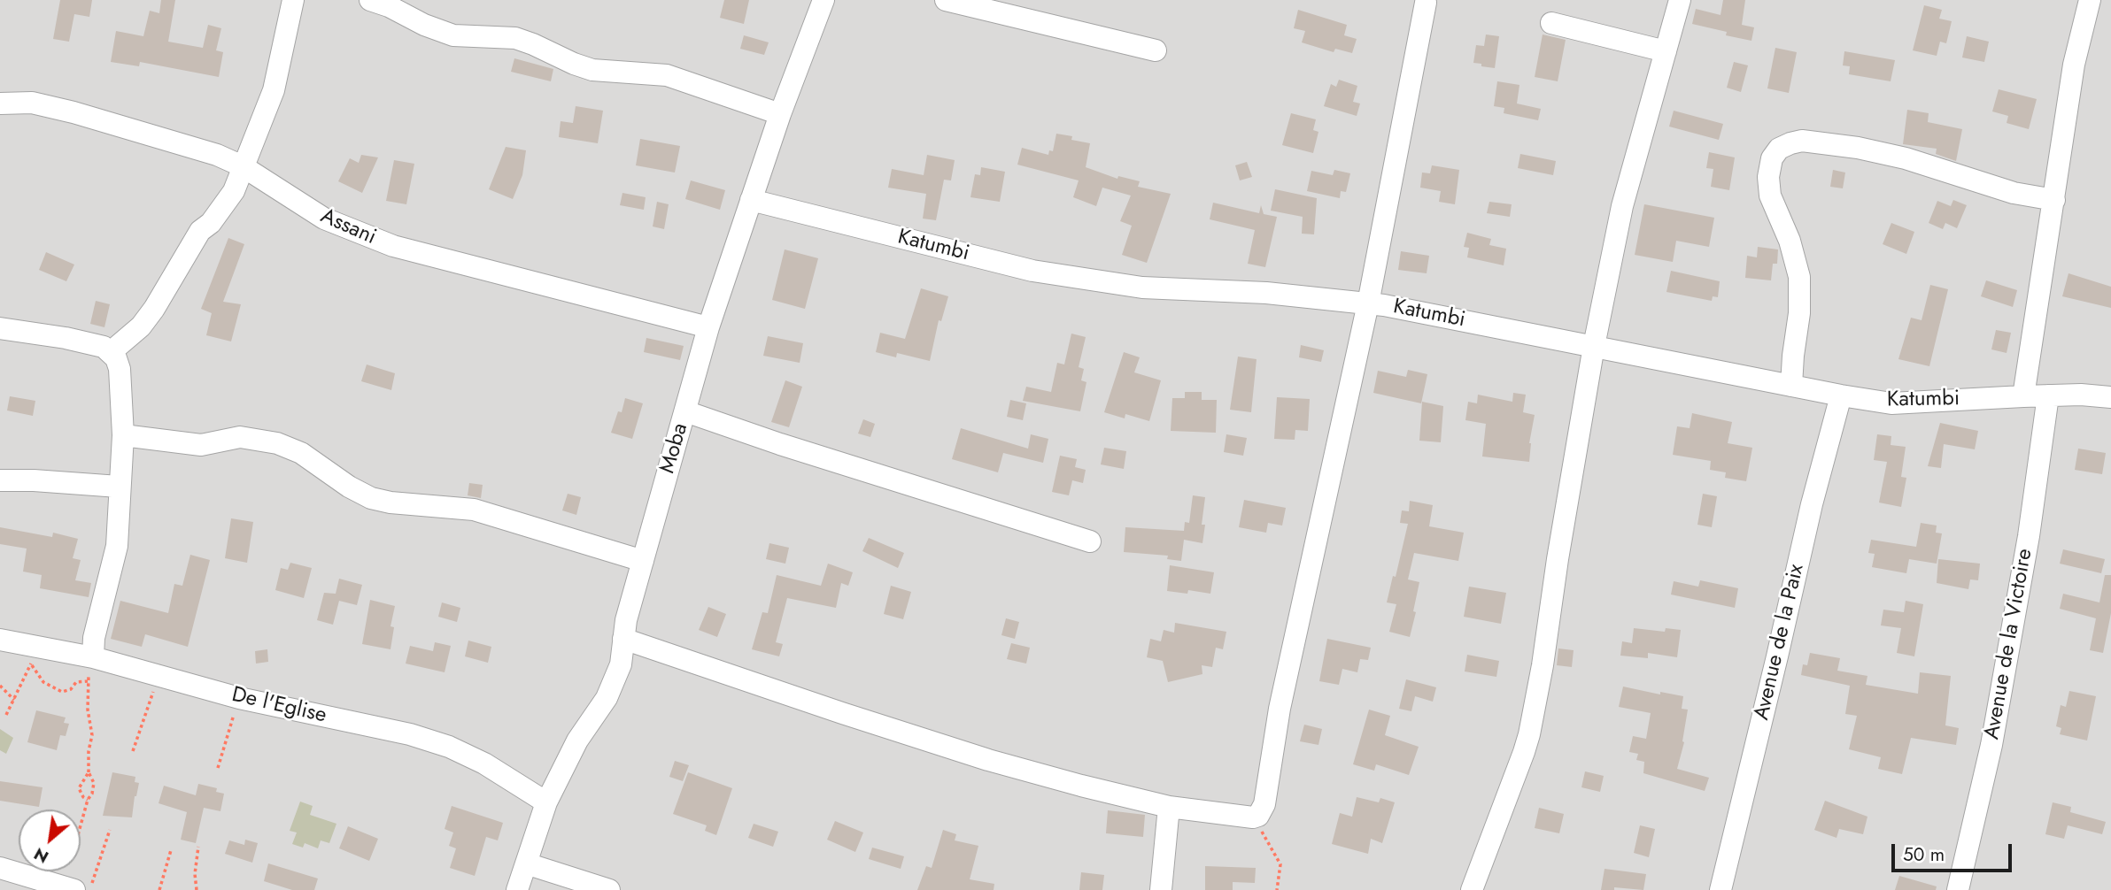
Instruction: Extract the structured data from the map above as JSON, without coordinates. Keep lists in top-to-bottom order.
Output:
{
  "streets": {
    "street": [
      "Assani",
      "Katumbi",
      "Moba",
      "Avenue de la Paix",
      "Avenue de la Victoire",
      "De l'Eglise"
    ]
  },
  "crossings": [
    ["Assani", "Moba"],
    ["Katumbi", "Moba"],
    ["Katumbi", "Avenue de la Paix"],
    ["Katumbi", "Avenue de la Victoire"],
    ["Moba", "De l'Eglise"]
  ],
  "scale_bar": "50 m",
  "north": "bottom left"
}
